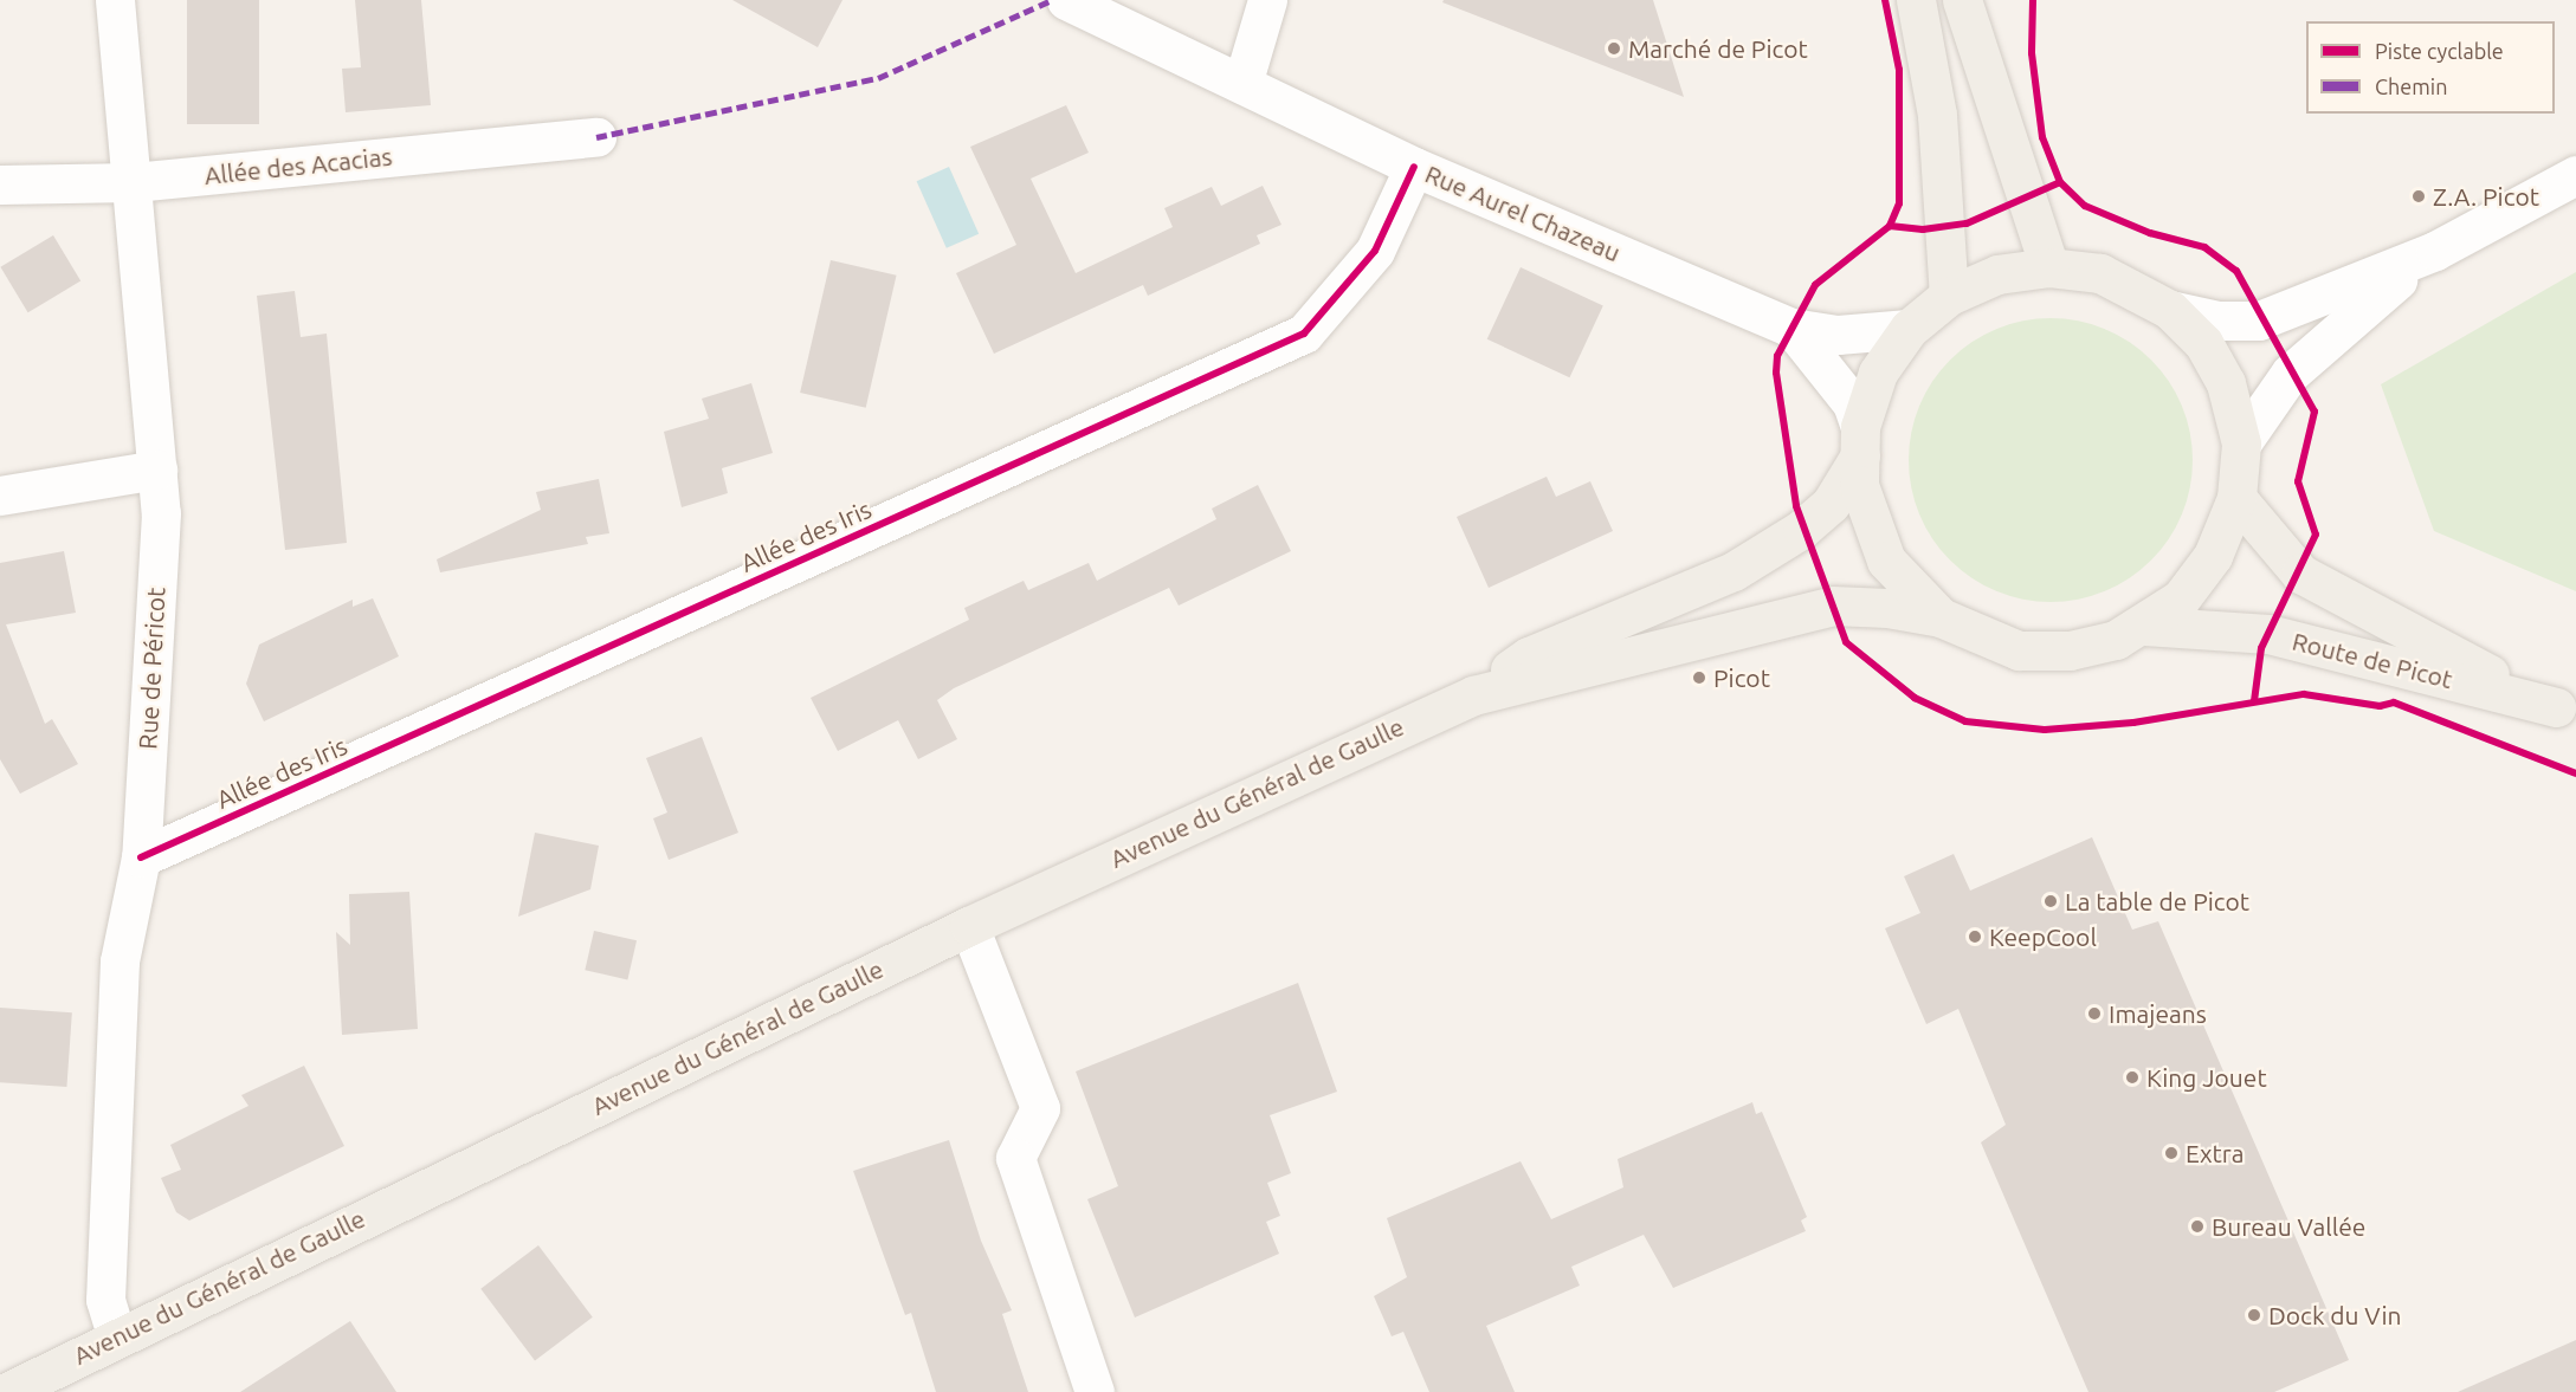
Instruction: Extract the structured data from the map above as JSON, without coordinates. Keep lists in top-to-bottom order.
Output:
{
  "streets": {
    "main road": ["Route de Picot", "Avenue du Général de Gaulle"],
    "street": [
      "Allée des Acacias",
      "Rue Aurel Chazeau",
      "Allée des Iris",
      "Rue de Péricot"
    ]
  },
  "crossings": [
    ["Allée des Acacias", "Rue de Péricot"],
    ["Rue Aurel Chazeau", "Allée des Iris"],
    ["Rue Aurel Chazeau", "Avenue du Général de Gaulle"],
    ["Allée des Iris", "Rue de Péricot"],
    ["Rue de Péricot", "Avenue du Général de Gaulle"]
  ],
  "places": [
    "Marché de Picot",
    "Z.A. Picot",
    "Picot",
    "La table de Picot",
    "KeepCool",
    "Imajeans",
    "King Jouet",
    "Extra",
    "Bureau Vallée",
    "Dock du Vin"
  ],
  "legend": ["Piste cyclable", "Chemin"]
}
